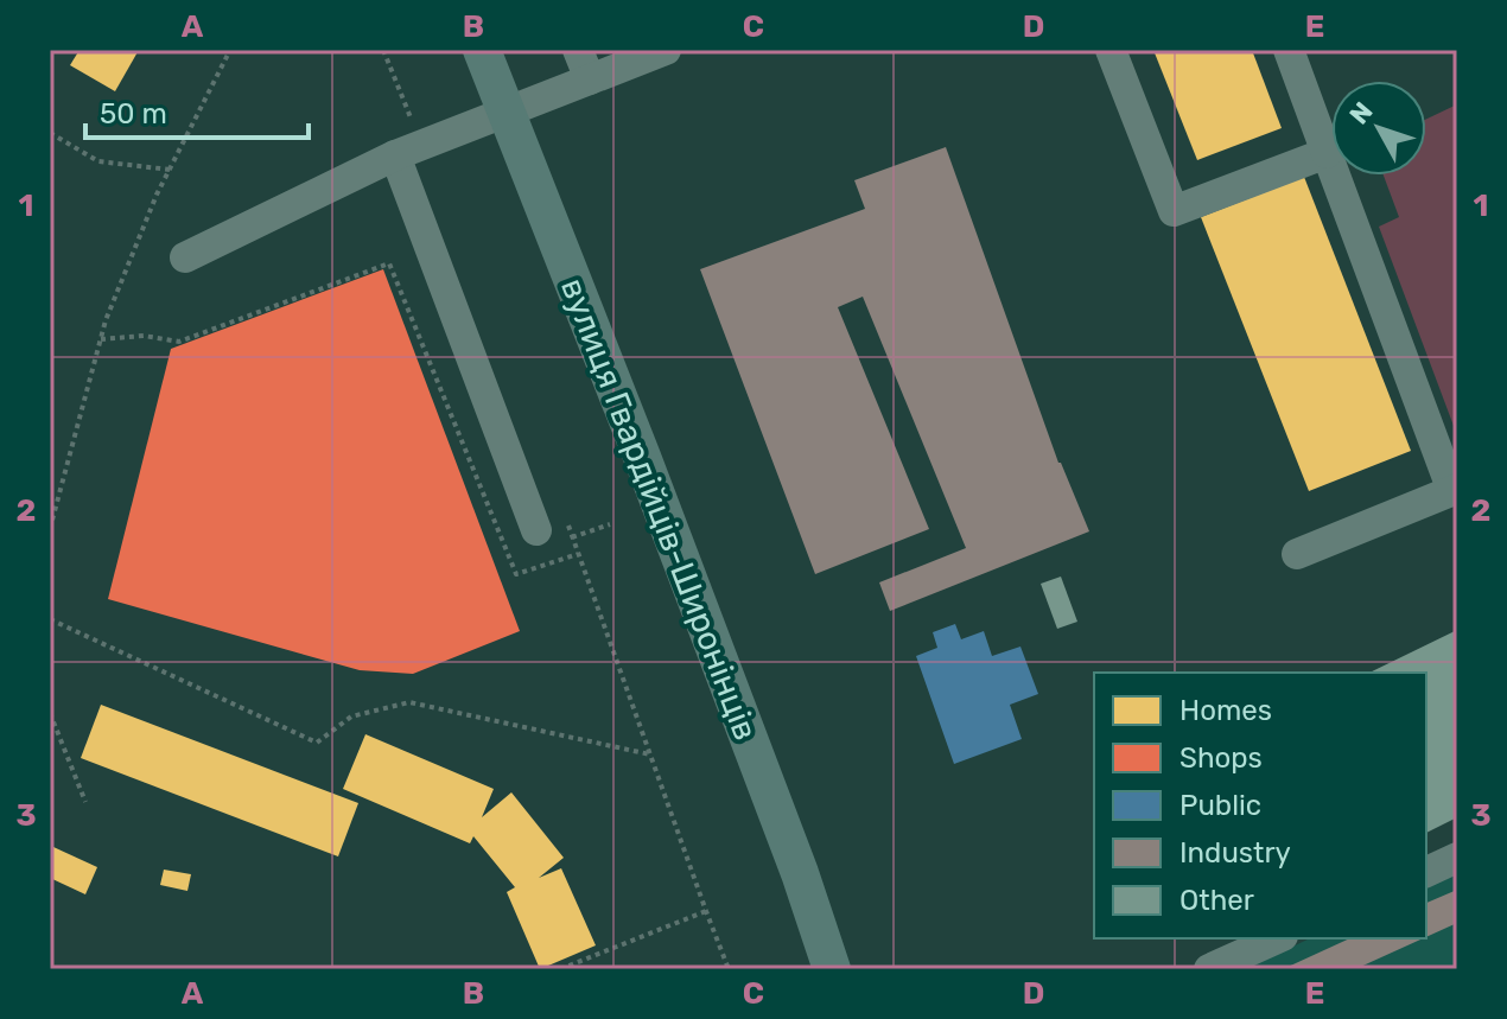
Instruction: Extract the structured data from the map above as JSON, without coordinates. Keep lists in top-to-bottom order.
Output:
{
  "streets": {
    "main road": ["вулиця Гвардійців-Широнінців"]
  },
  "legend": [
    "Homes",
    "Shops",
    "Public",
    "Industry",
    "Other"
  ],
  "scale_bar": "50 m",
  "north": "top left",
  "grid": {
    "columns": [
      "A",
      "B",
      "C",
      "D",
      "E"
    ],
    "rows": ["1", "2", "3"]
  }
}
